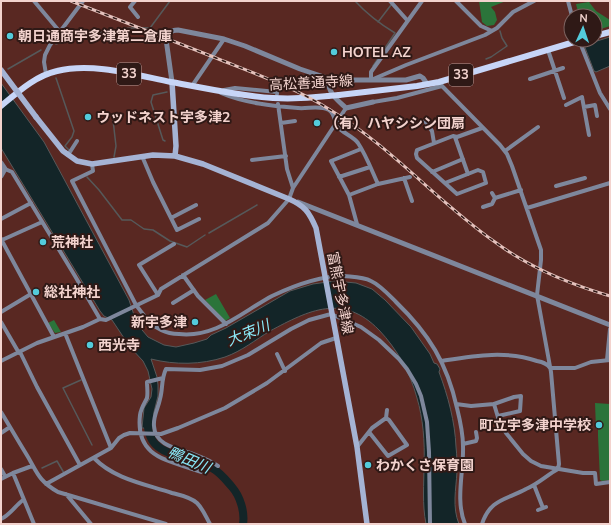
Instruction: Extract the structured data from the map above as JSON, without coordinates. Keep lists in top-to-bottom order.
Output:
{
  "streets": {
    "main road": ["33", "高松善通寺線", "富熊宇多津線"]
  },
  "water": ["大束川", "鴨田川"],
  "places": [
    "朝日通商宇多津第二倉庫",
    "HOTEL AZ",
    "ウッドネスト宇多津2",
    "（有）ハヤシシン団扇",
    "荒神社",
    "総社神社",
    "新宇多津",
    "西光寺",
    "町立宇多津中学校",
    "わかくさ保育園"
  ],
  "north": "top"
}
